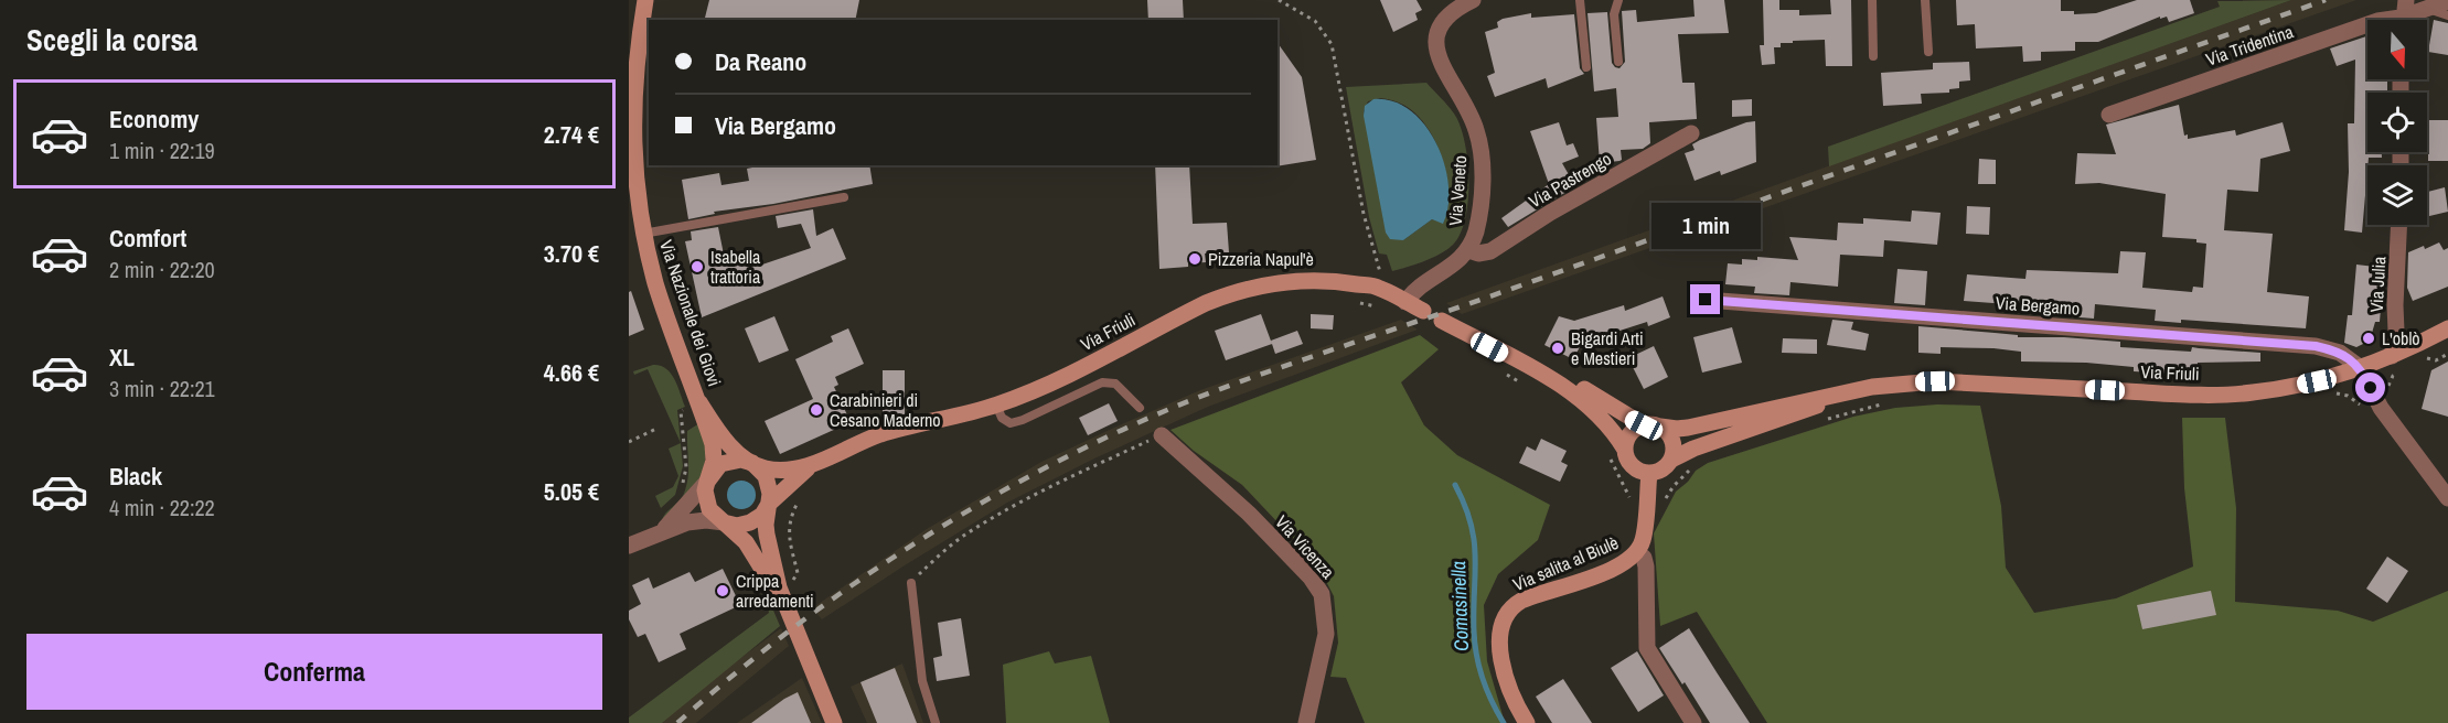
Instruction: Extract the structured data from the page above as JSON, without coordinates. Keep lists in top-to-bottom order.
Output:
{
  "streets": {
    "street": [
      "Via Tridentina",
      "Via Pastrengo",
      "Via Veneto",
      "Via Julia",
      "Via Bergamo",
      "Via Nazionale dei Giovi",
      "Via Friuli",
      "Via Vicenza",
      "Via salita al Biulè"
    ]
  },
  "crossings": [
    ["Via Pastrengo", "Via Veneto"],
    ["Via Veneto", "Via Friuli"],
    ["Via Julia", "Via Friuli"],
    ["Via Bergamo", "Via Friuli"],
    ["Via Nazionale dei Giovi", "Via Friuli"],
    ["Via Friuli", "Via salita al Biulè"]
  ],
  "water": ["Comasinella"],
  "places": [
    "Pizzeria Napul'è",
    "Isabella trattoria",
    "L'oblò",
    "Bigardi Arti e Mestieri",
    "Carabinieri di Cesano Maderno",
    "Crippa arredamenti"
  ],
  "north": "bottom",
  "page": {
    "heading": "Scegli la corsa",
    "banner": ["Da Reano", "Via Bergamo"],
    "list": [
      {
        "name": "Economy",
        "note": "1 min · 22:19",
        "value": "2.74 €"
      },
      {
        "name": "Comfort",
        "note": "2 min · 22:20",
        "value": "3.70 €"
      },
      {
        "name": "XL",
        "note": "3 min · 22:21",
        "value": "4.66 €"
      },
      {
        "name": "Black",
        "note": "4 min · 22:22",
        "value": "5.05 €"
      }
    ],
    "bubble": "1 min",
    "buttons": "Conferma"
  }
}
